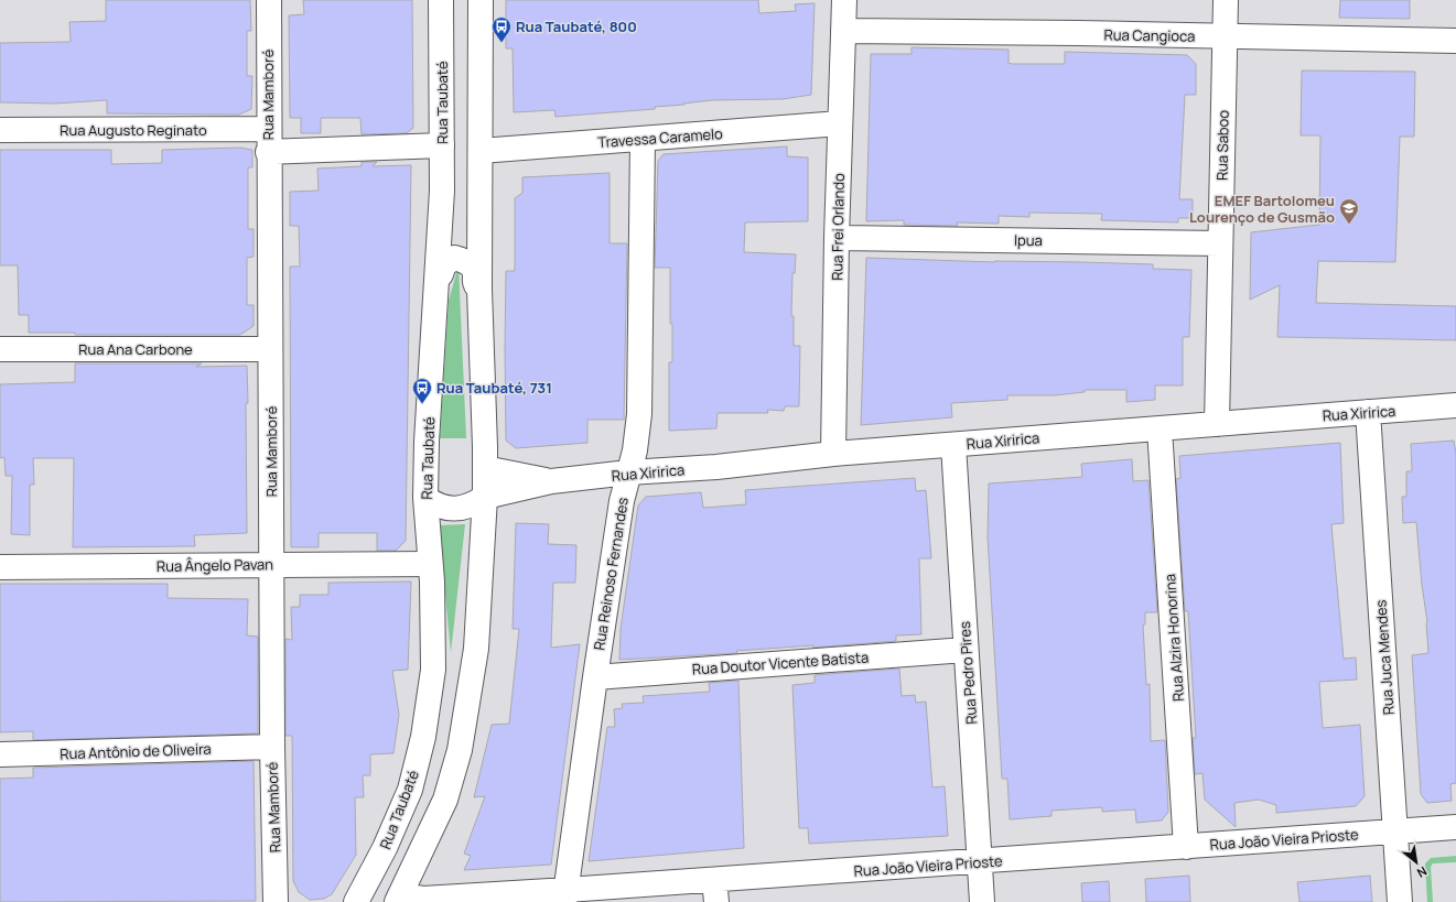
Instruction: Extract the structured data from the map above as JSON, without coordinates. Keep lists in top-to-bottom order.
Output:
{
  "streets": {
    "street": [
      "Rua Cangioca",
      "Rua Mamboré",
      "Rua Taubaté",
      "Rua Augusto Reginato",
      "Travessa Caramelo",
      "Rua Saboo",
      "Rua Frei Orlando",
      "Ipua",
      "Rua Ana Carbone",
      "Rua Xiririca",
      "Rua Ângelo Pavan",
      "Rua Reinoso Fernandes",
      "Rua Alzira Honorina",
      "Rua Juca Mendes",
      "Rua Doutor Vicente Batista",
      "Rua Pedro Pires",
      "Rua Antônio de Oliveira",
      "Rua João Vieira Prioste"
    ]
  },
  "crossings": [
    ["Rua Cangioca", "Rua Saboo"],
    ["Rua Cangioca", "Rua Frei Orlando"],
    ["Rua Mamboré", "Rua Augusto Reginato"],
    ["Rua Mamboré", "Rua Ana Carbone"],
    ["Rua Mamboré", "Rua Ângelo Pavan"],
    ["Rua Mamboré", "Rua Antônio de Oliveira"],
    ["Rua Taubaté", "Rua Augusto Reginato"],
    ["Rua Taubaté", "Rua Xiririca"],
    ["Rua Taubaté", "Rua Ângelo Pavan"],
    ["Travessa Caramelo", "Rua Frei Orlando"],
    ["Travessa Caramelo", "Rua Reinoso Fernandes"],
    ["Rua Saboo", "Ipua"],
    ["Rua Saboo", "Rua Xiririca"],
    ["Rua Frei Orlando", "Ipua"],
    ["Rua Frei Orlando", "Rua Xiririca"],
    ["Rua Xiririca", "Rua Reinoso Fernandes"],
    ["Rua Xiririca", "Rua Alzira Honorina"],
    ["Rua Xiririca", "Rua Juca Mendes"],
    ["Rua Xiririca", "Rua Pedro Pires"],
    ["Rua Reinoso Fernandes", "Rua Doutor Vicente Batista"],
    ["Rua Reinoso Fernandes", "Rua João Vieira Prioste"],
    ["Rua Alzira Honorina", "Rua João Vieira Prioste"],
    ["Rua Juca Mendes", "Rua João Vieira Prioste"],
    ["Rua Doutor Vicente Batista", "Rua Pedro Pires"],
    ["Rua Pedro Pires", "Rua João Vieira Prioste"]
  ],
  "places": {
    "bus stop": ["Rua Taubaté, 800", "Rua Taubaté, 731"],
    "school or university": ["EMEF Bartolomeu Lourenço de Gusmão"]
  },
  "north": "bottom right"
}
